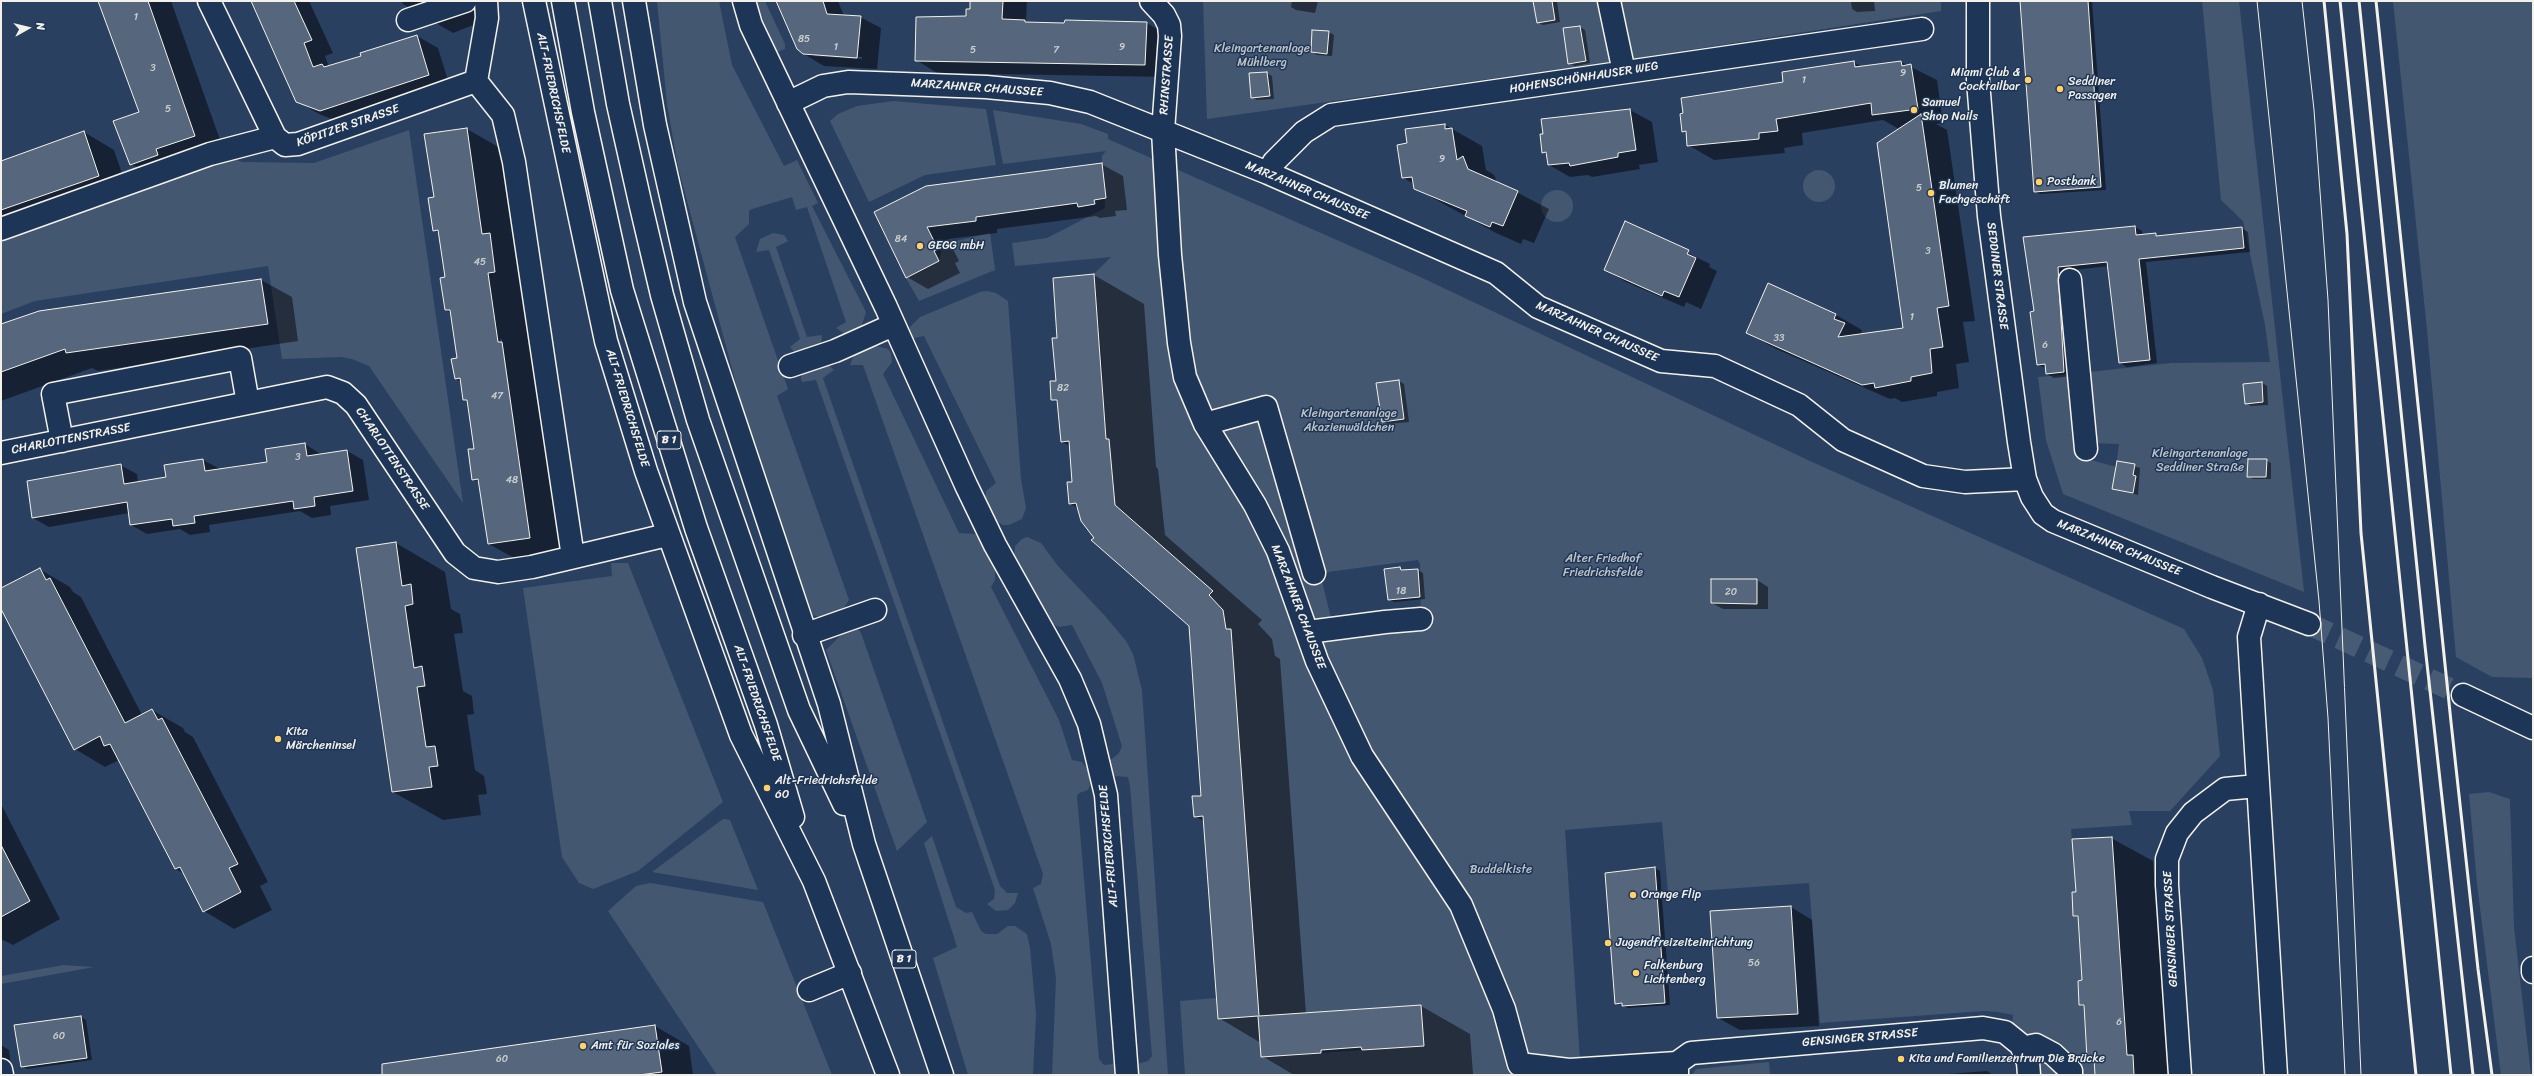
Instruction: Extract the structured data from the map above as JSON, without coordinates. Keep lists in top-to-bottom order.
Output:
{
  "streets": {
    "street": [
      "RHINSTRASSE",
      "HOHENSCHÖNHAUSER WEG",
      "MARZAHNER CHAUSSEE",
      "ALT-FRIEDRICHSFELDE",
      "KÖPITZER STRASSE",
      "SEDDINER STRASSE",
      "CHARLOTTENSTRASSE",
      "B 1",
      "GENSINGER STRASSE"
    ]
  },
  "crossings": [
    ["RHINSTRASSE", "MARZAHNER CHAUSSEE"],
    ["HOHENSCHÖNHAUSER WEG", "MARZAHNER CHAUSSEE"],
    ["MARZAHNER CHAUSSEE", "ALT-FRIEDRICHSFELDE"],
    ["MARZAHNER CHAUSSEE", "SEDDINER STRASSE"],
    ["MARZAHNER CHAUSSEE", "GENSINGER STRASSE"],
    ["ALT-FRIEDRICHSFELDE", "CHARLOTTENSTRASSE"],
    ["ALT-FRIEDRICHSFELDE", "B 1"]
  ],
  "parks": [
    "Kleingartenanlage Mühlberg",
    "Kleingartenanlage Akazienwäldchen",
    "Kleingartenanlage Seddiner Straße",
    "Alter Friedhof Friedrichsfelde",
    "Buddelkiste"
  ],
  "places": [
    "Miami Club & Cocktailbar",
    "Seddiner Passagen",
    "Samuel Shop Nails",
    "Postbank",
    "Blumen Fachgeschäft",
    "GEGG mbH",
    "Kita Märcheninsel",
    "Alt-Friedrichsfelde 60",
    "Orange Flip",
    "Jugendfreizeiteinrichtung",
    "Falkenburg Lichtenberg",
    "Amt für Soziales",
    "Kita und Familienzentrum Die Brücke"
  ],
  "house_numbers": [
    "1",
    "85",
    "1",
    "9",
    "5",
    "7",
    "3",
    "9",
    "1",
    "5",
    "9",
    "5",
    "84",
    "3",
    "45",
    "1",
    "33",
    "6",
    "82",
    "47",
    "3",
    "48",
    "18",
    "20",
    "56",
    "6",
    "60",
    "60"
  ],
  "north": "right"
}
